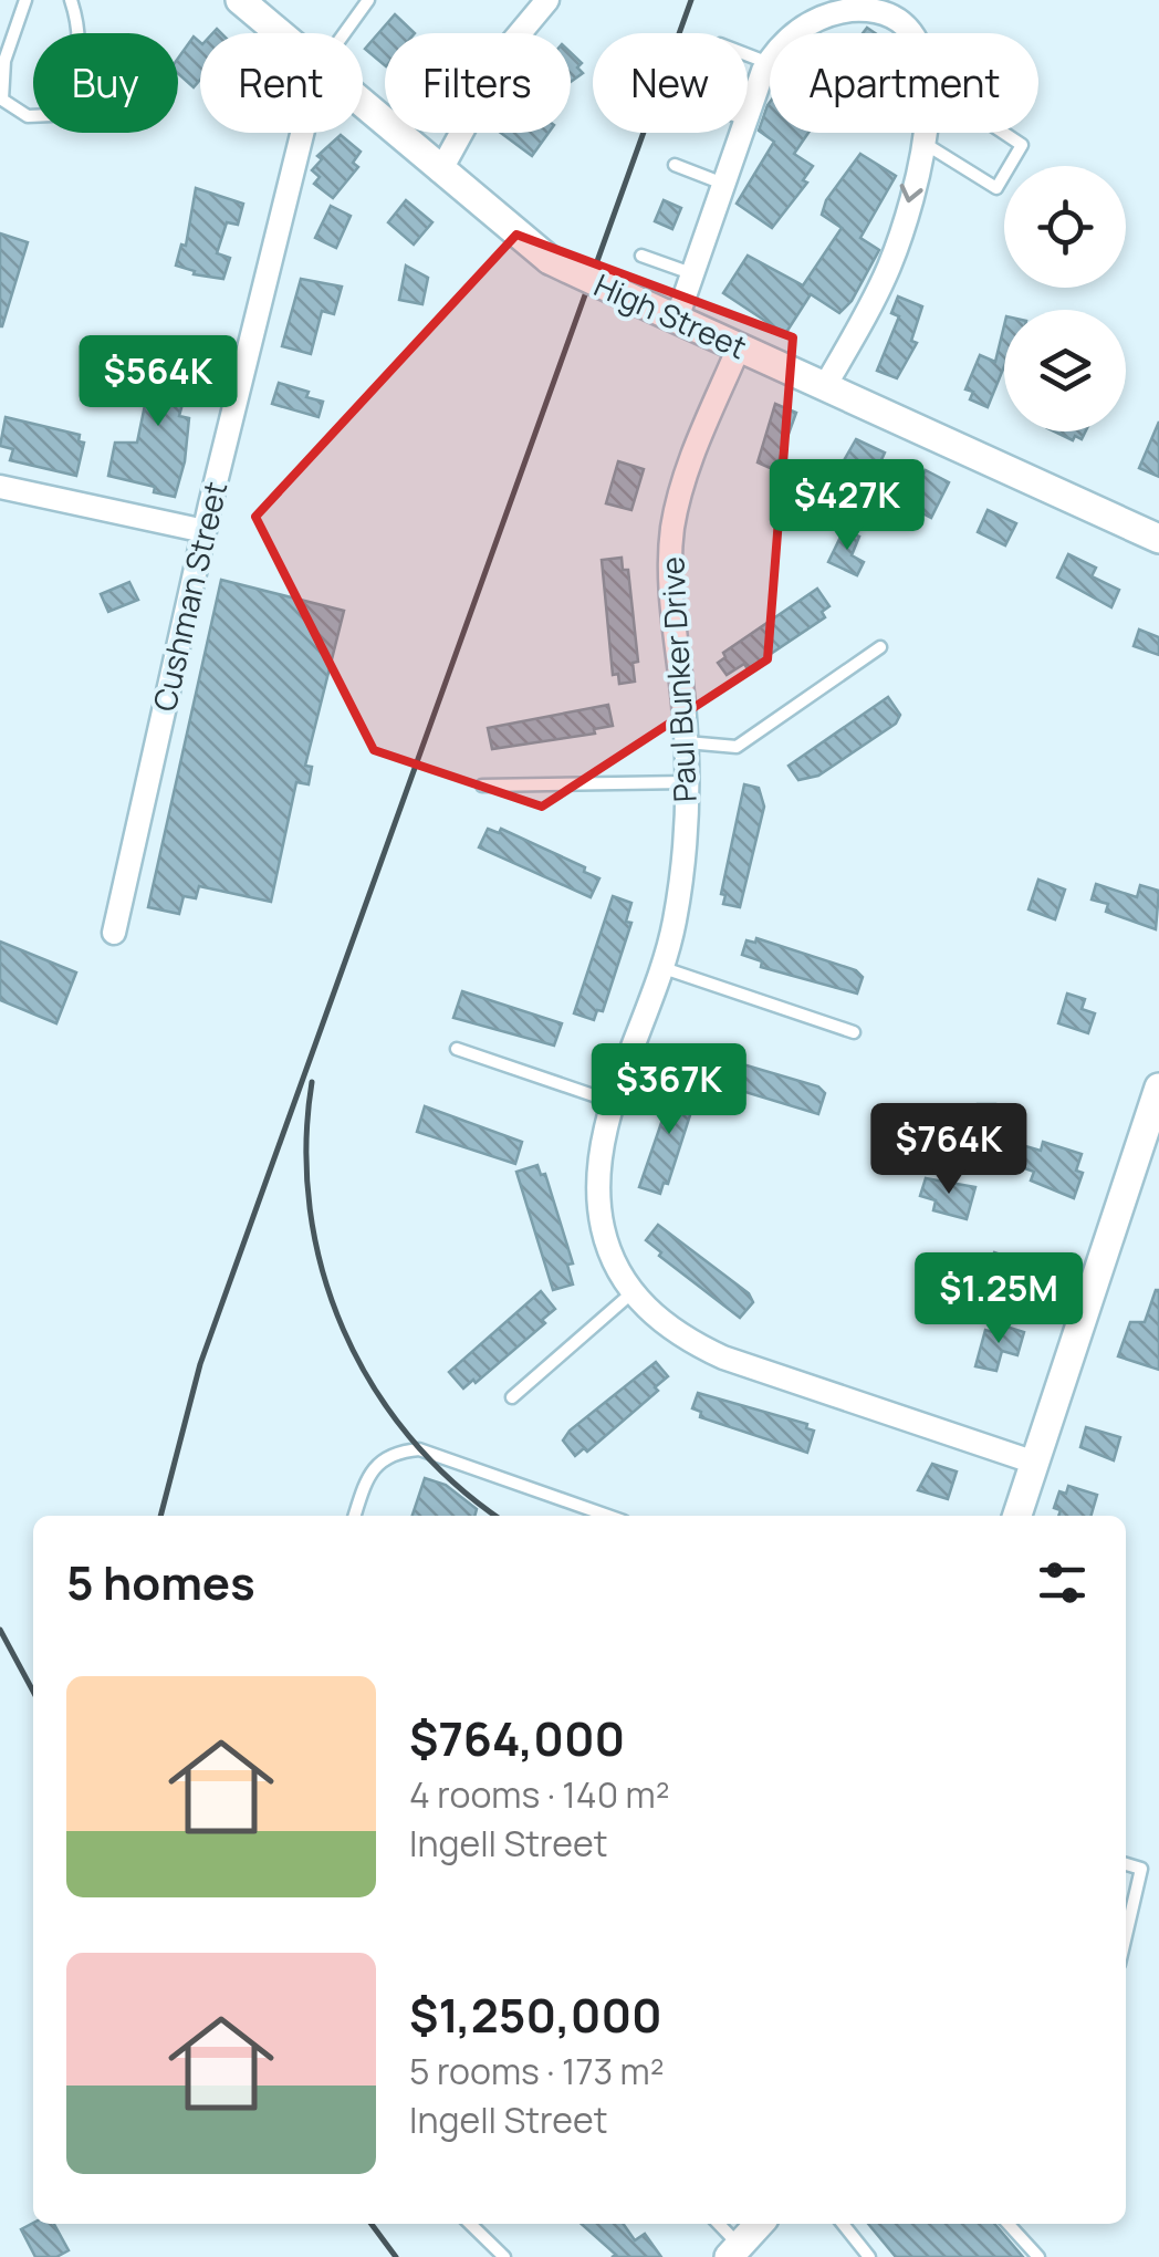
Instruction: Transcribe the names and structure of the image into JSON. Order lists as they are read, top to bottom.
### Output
{
  "streets": {
    "street": ["High Street", "Cushman Street", "Paul Bunker Drive"]
  },
  "crossings": [
    ["High Street", "Paul Bunker Drive"]
  ],
  "page": {
    "chip": [
      "Buy",
      "Rent",
      "Filters",
      "New",
      "Apartment"
    ],
    "price": [
      "$564K",
      "$427K",
      "$367K",
      "$764K",
      "$1.25M"
    ],
    "heading": "5 homes",
    "list": [
      {
        "name": "$764,000",
        "note": "4 rooms · 140 m² · Ingell Street"
      },
      {
        "name": "$1,250,000",
        "note": "5 rooms · 173 m² · Ingell Street"
      }
    ]
  }
}
